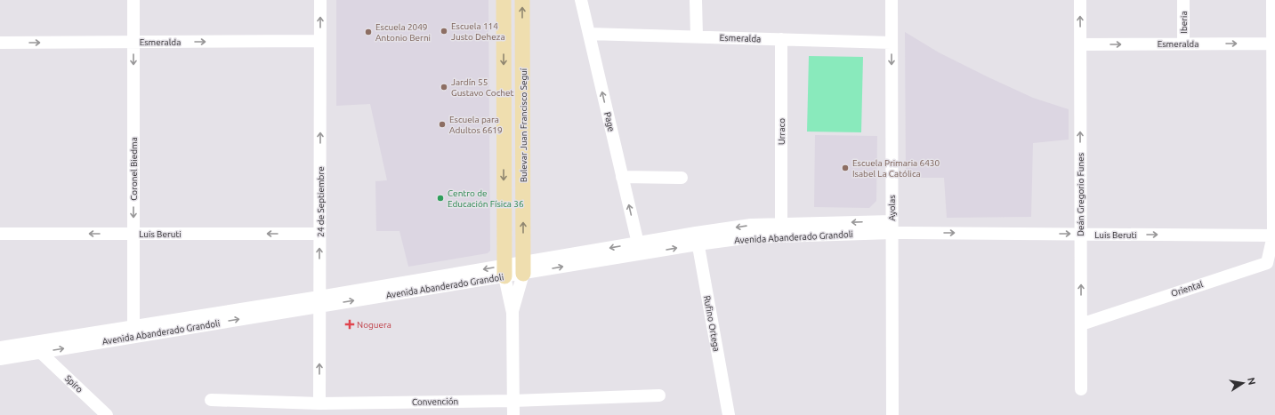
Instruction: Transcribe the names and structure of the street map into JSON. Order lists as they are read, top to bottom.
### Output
{
  "streets": {
    "main road": ["Bulevar Juan Francisco Seguí"],
    "street": [
      "Iberia",
      "Esmeralda",
      "Page",
      "Urraco",
      "Coronel Biedma",
      "Deán Gregorio Funes",
      "24 de Septiembre",
      "Ayolas",
      "Luis Beruti",
      "Avenida Abanderado Grandoli",
      "Oriental",
      "Rufino Ortega",
      "Spiro",
      "Convención"
    ]
  },
  "crossings": [
    ["Iberia", "Esmeralda"],
    ["Esmeralda", "Page"],
    ["Esmeralda", "Urraco"],
    ["Esmeralda", "Coronel Biedma"],
    ["Esmeralda", "Deán Gregorio Funes"],
    ["Esmeralda", "24 de Septiembre"],
    ["Esmeralda", "Ayolas"],
    ["Page", "Avenida Abanderado Grandoli"],
    ["Bulevar Juan Francisco Seguí", "Avenida Abanderado Grandoli"],
    ["Bulevar Juan Francisco Seguí", "Convención"],
    ["Urraco", "Avenida Abanderado Grandoli"],
    ["Coronel Biedma", "Luis Beruti"],
    ["Coronel Biedma", "Avenida Abanderado Grandoli"],
    ["Deán Gregorio Funes", "Luis Beruti"],
    ["Deán Gregorio Funes", "Oriental"],
    ["24 de Septiembre", "Luis Beruti"],
    ["24 de Septiembre", "Avenida Abanderado Grandoli"],
    ["24 de Septiembre", "Convención"],
    ["Ayolas", "Luis Beruti"],
    ["Ayolas", "Avenida Abanderado Grandoli"],
    ["Luis Beruti", "Avenida Abanderado Grandoli"],
    ["Luis Beruti", "Oriental"],
    ["Avenida Abanderado Grandoli", "Rufino Ortega"],
    ["Avenida Abanderado Grandoli", "Spiro"]
  ],
  "one_way": [
    "Esmeralda",
    "Page",
    "Coronel Biedma",
    "Deán Gregorio Funes",
    "24 de Septiembre",
    "Ayolas"
  ],
  "places": {
    "other": [
      "Escuela 114 Justo Deheza",
      "Escuela 2049 Antonio Berni",
      "Jardín 55 Gustavo Cochet",
      "Escuela para Adultos 6619",
      "Escuela Primaria 6430 Isabel La Católica",
      "Centro de Educación Física 36"
    ],
    "health": ["Noguera"]
  },
  "north": "right"
}
